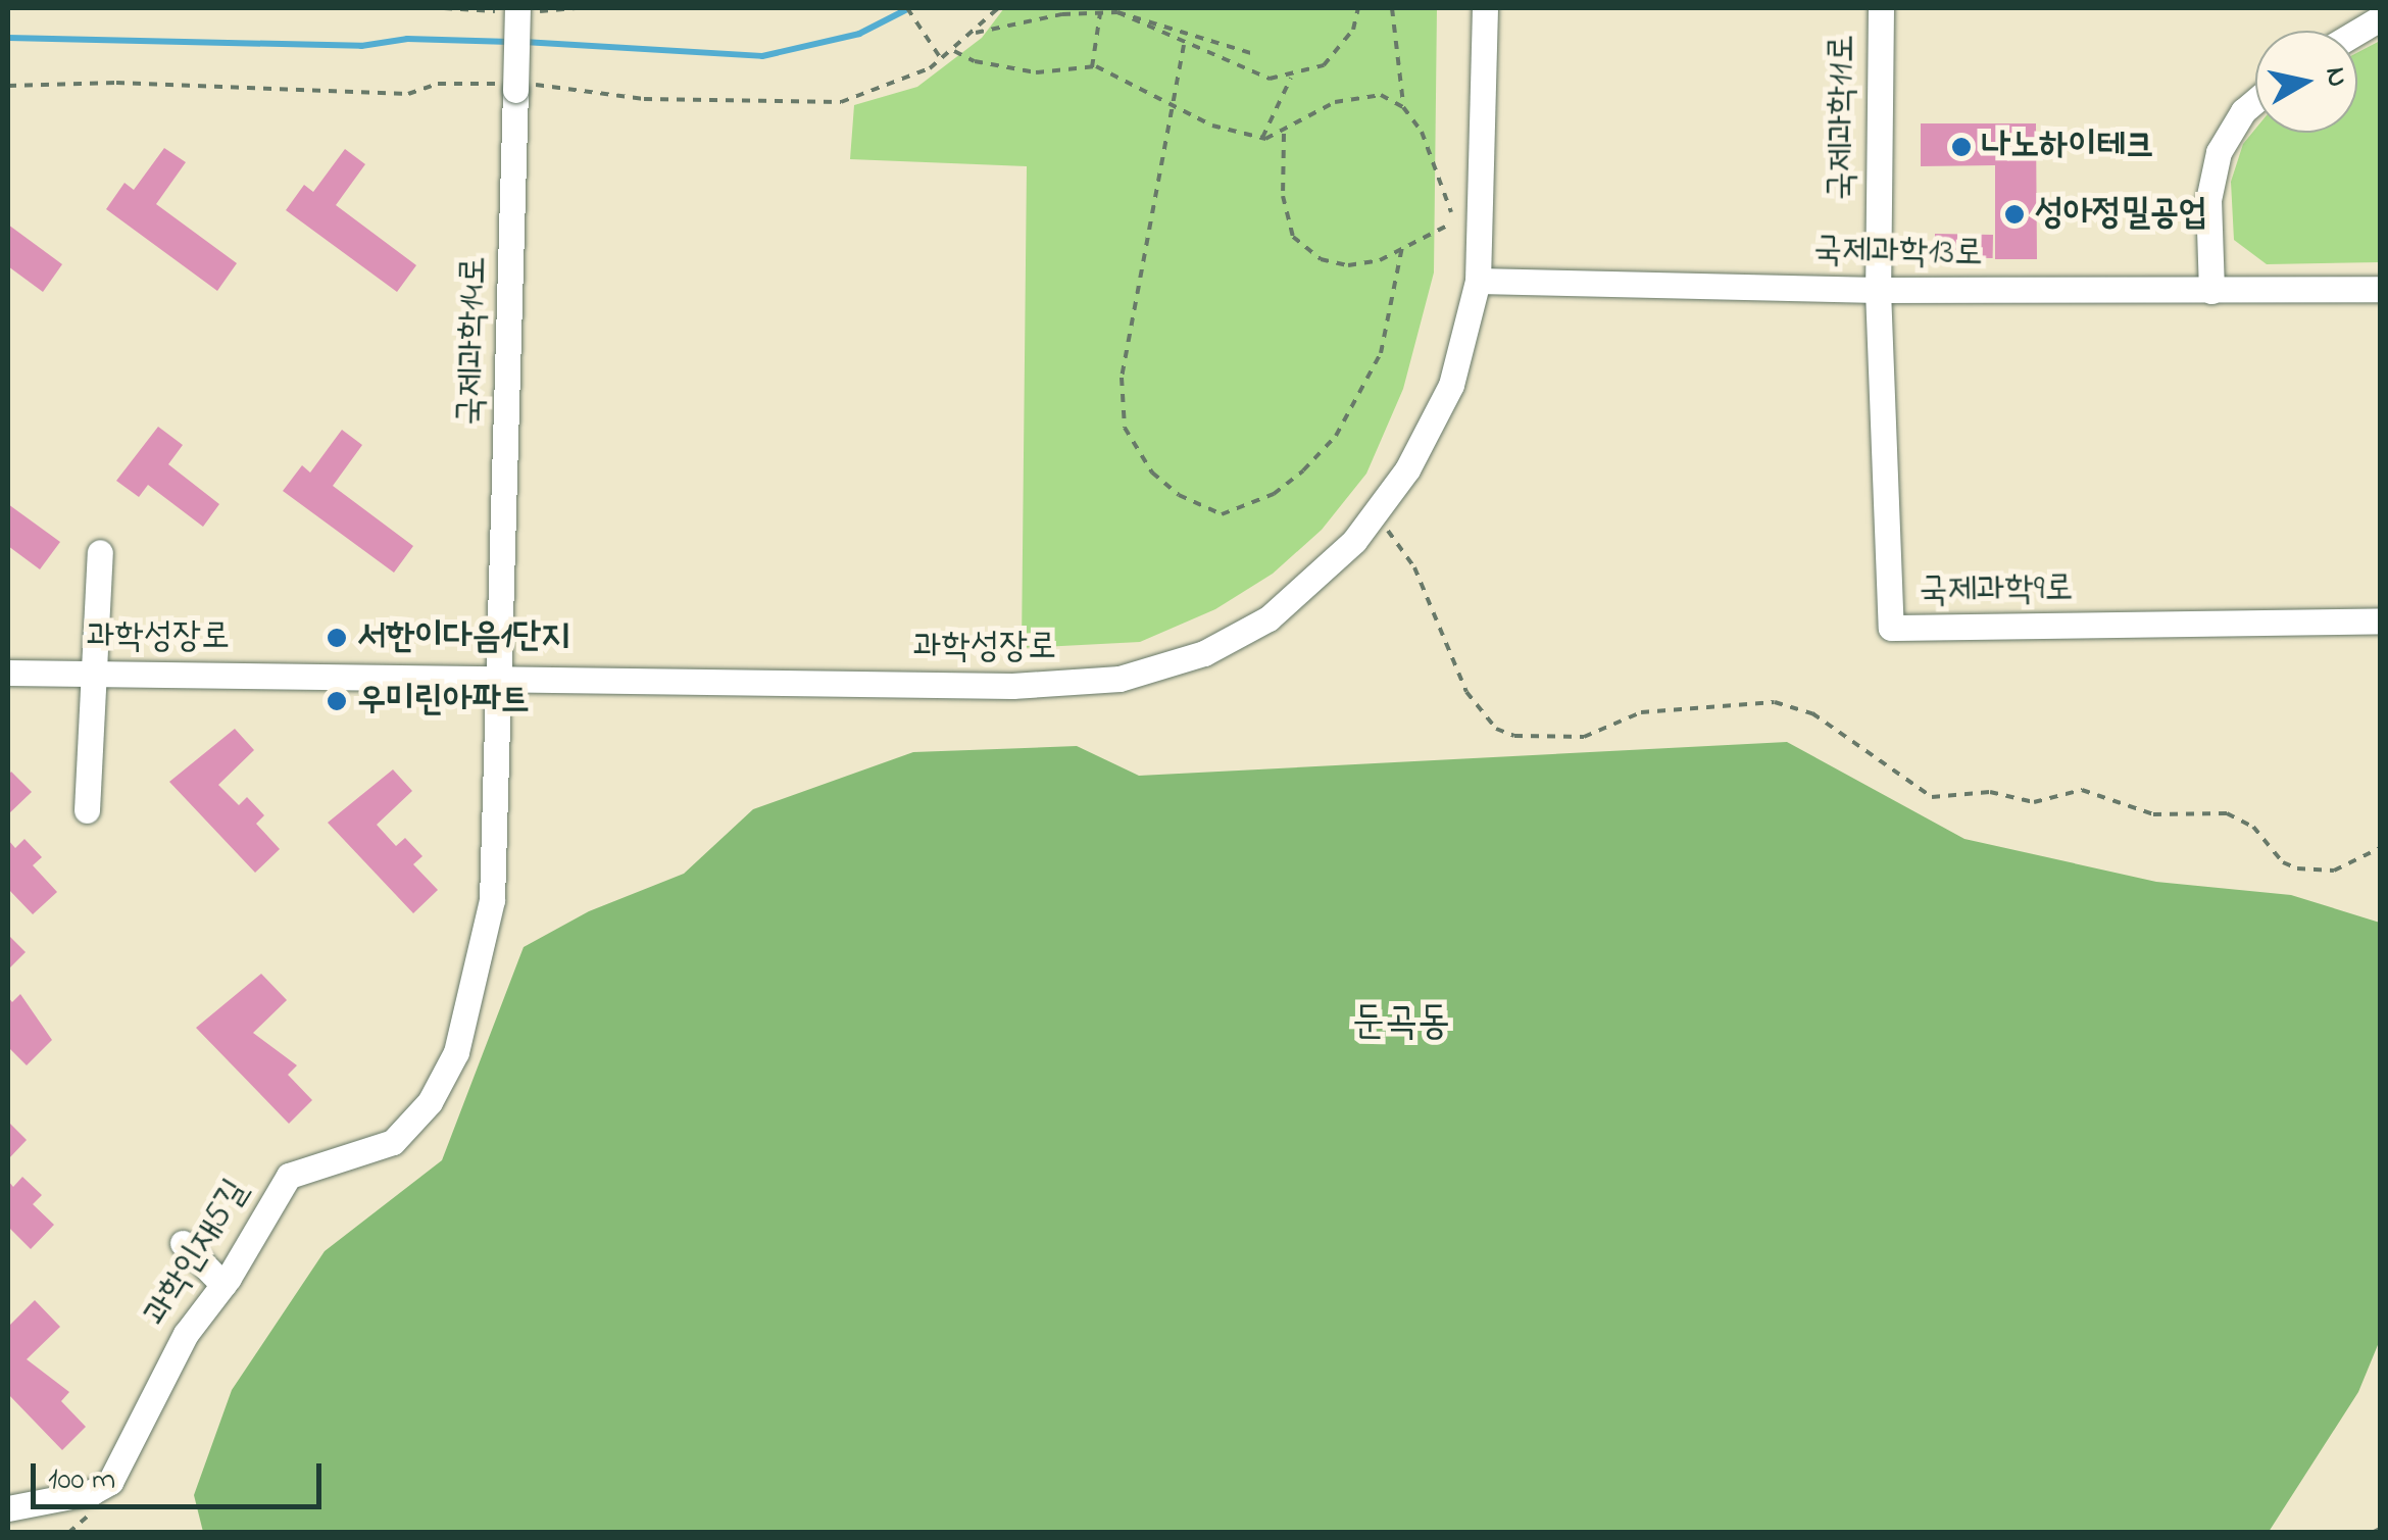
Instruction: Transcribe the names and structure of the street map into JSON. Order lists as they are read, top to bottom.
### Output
{
  "streets": {
    "street": [
      "국제과학11로",
      "국제과학13로",
      "국제과학14로",
      "국제과학9로",
      "과학성장로",
      "과학인재5길"
    ]
  },
  "crossings": [
    ["국제과학11로", "국제과학13로"],
    ["국제과학11로", "국제과학9로"],
    ["국제과학13로", "국제과학9로"],
    ["국제과학13로", "과학성장로"],
    ["국제과학14로", "과학성장로"],
    ["국제과학14로", "과학인재5길"],
    ["과학성장로", "과학인재5길"]
  ],
  "districts": ["둔곡동"],
  "places": [
    "나노하이테크",
    "성아정밀공업",
    "서한이다음1단지",
    "우미린아파트"
  ],
  "scale_bar": "100 m",
  "north": "right"
}
